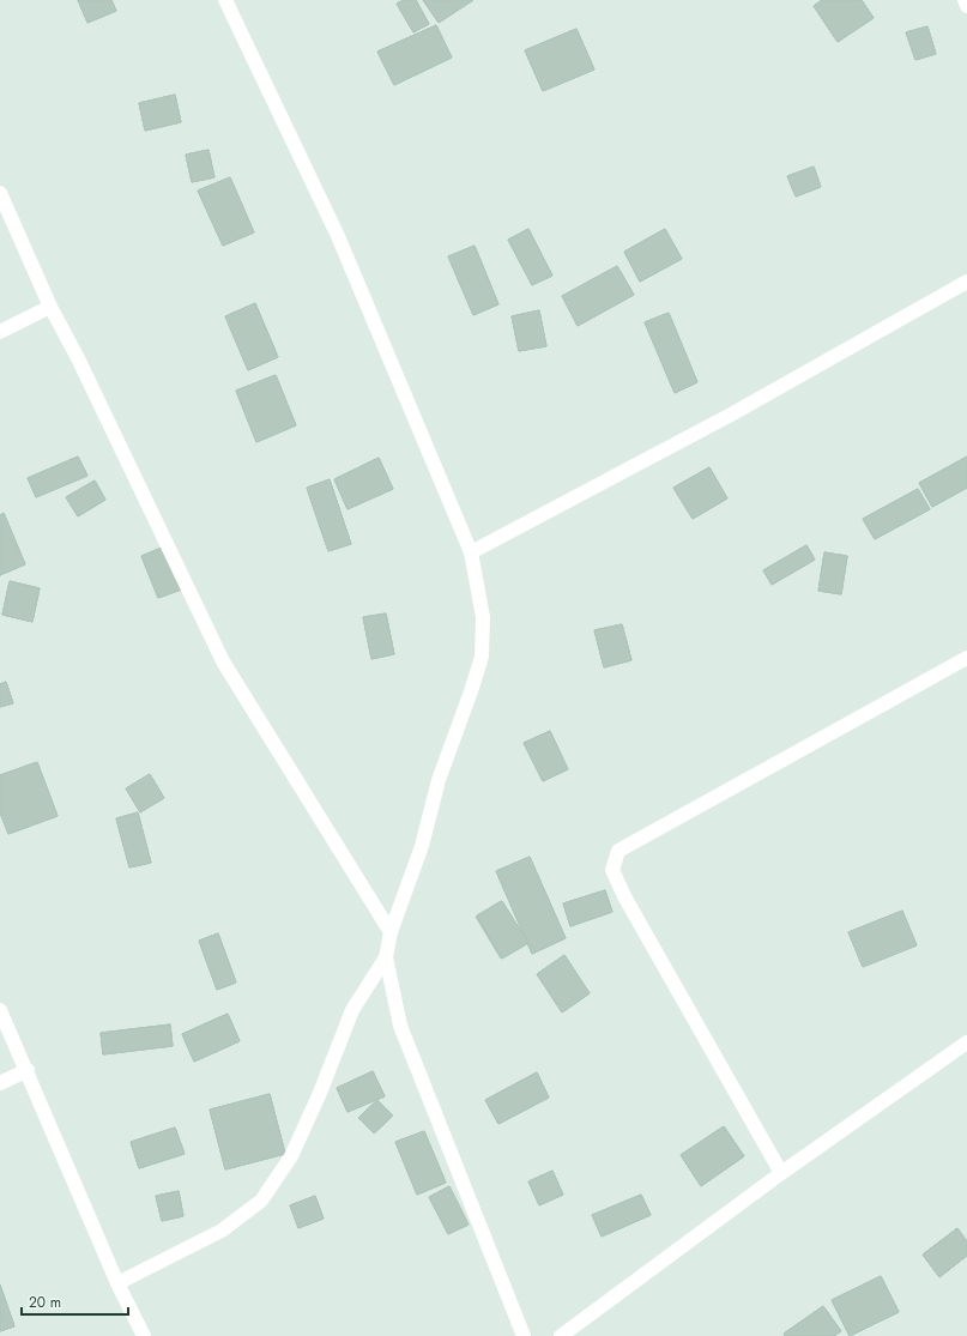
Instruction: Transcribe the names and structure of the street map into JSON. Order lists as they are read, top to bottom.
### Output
{
  "scale_bar": "20 m"
}
